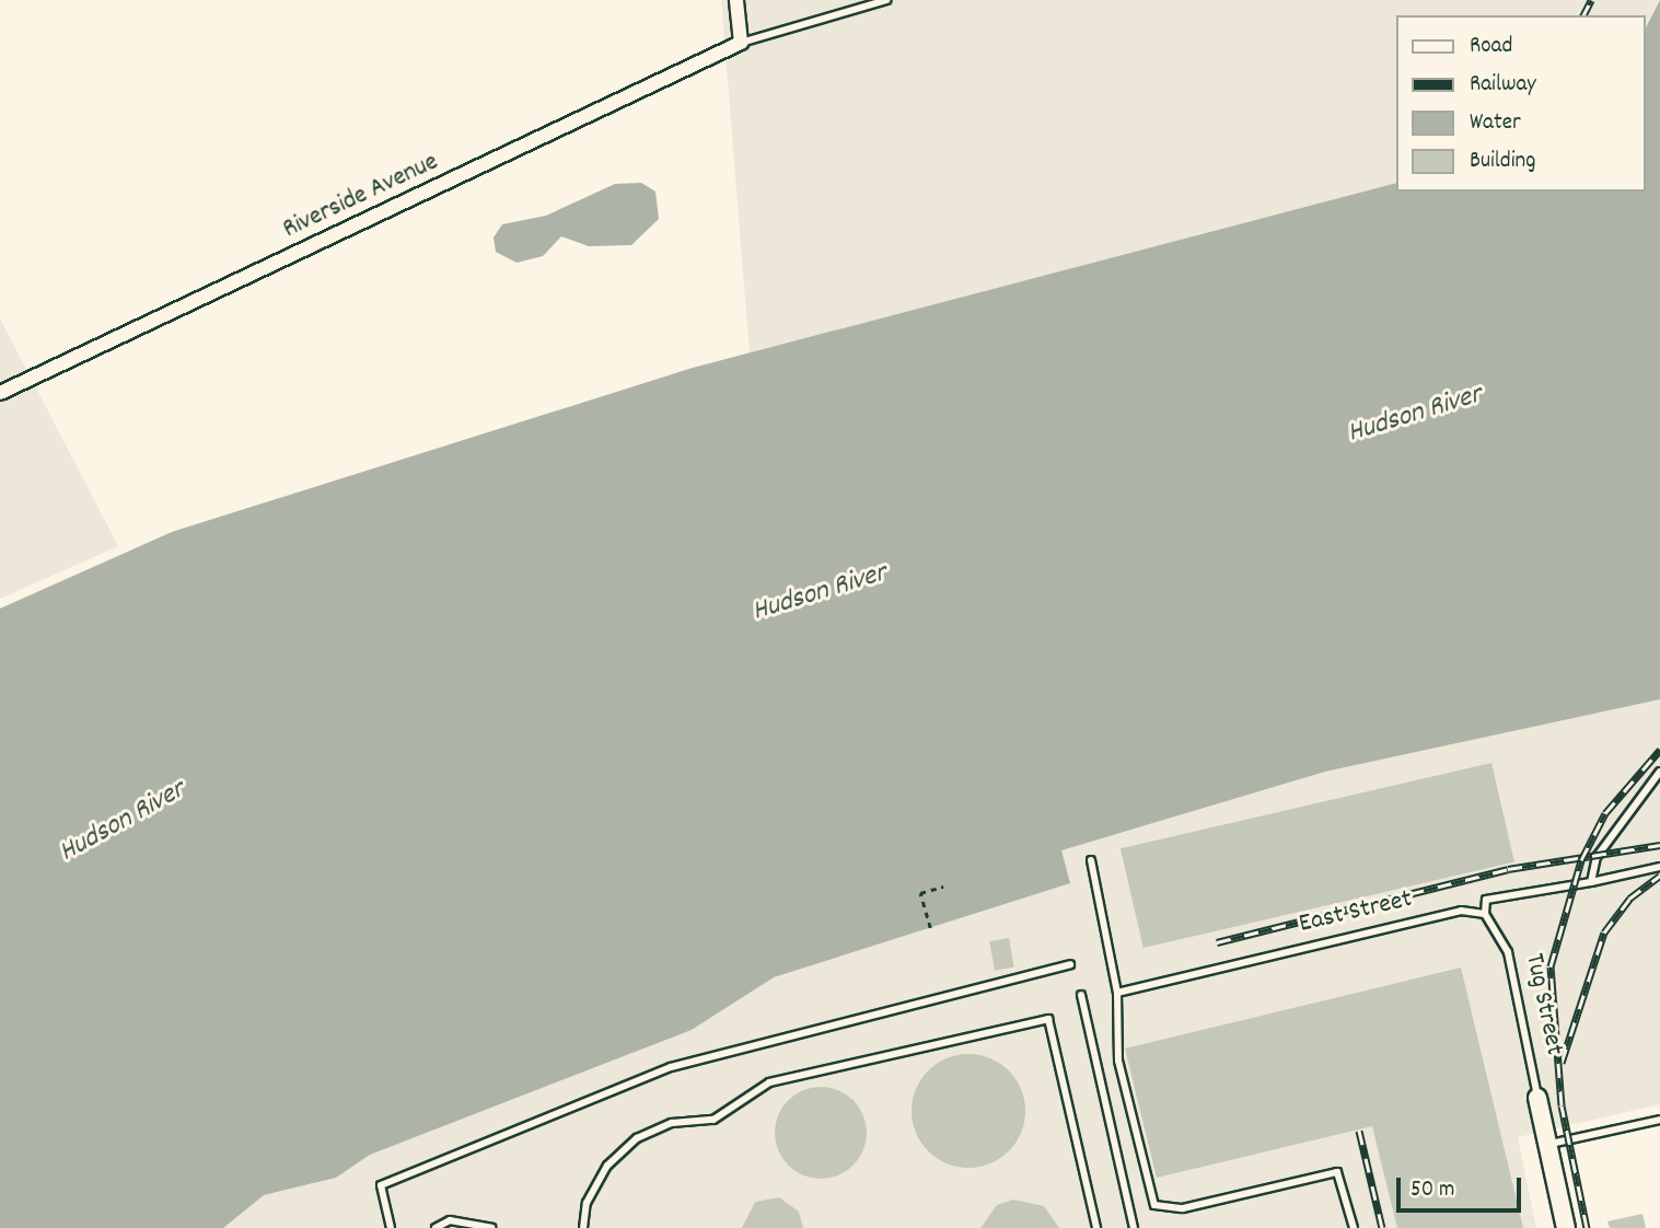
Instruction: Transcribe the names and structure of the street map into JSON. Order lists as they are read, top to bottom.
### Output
{
  "streets": {
    "street": ["Riverside Avenue", "Tug Street"],
    "lane": ["East Street"]
  },
  "crossings": [
    ["East Street", "Tug Street"]
  ],
  "water": ["Hudson River"],
  "legend": [
    "Road",
    "Railway",
    "Water",
    "Building"
  ],
  "scale_bar": "50 m"
}
